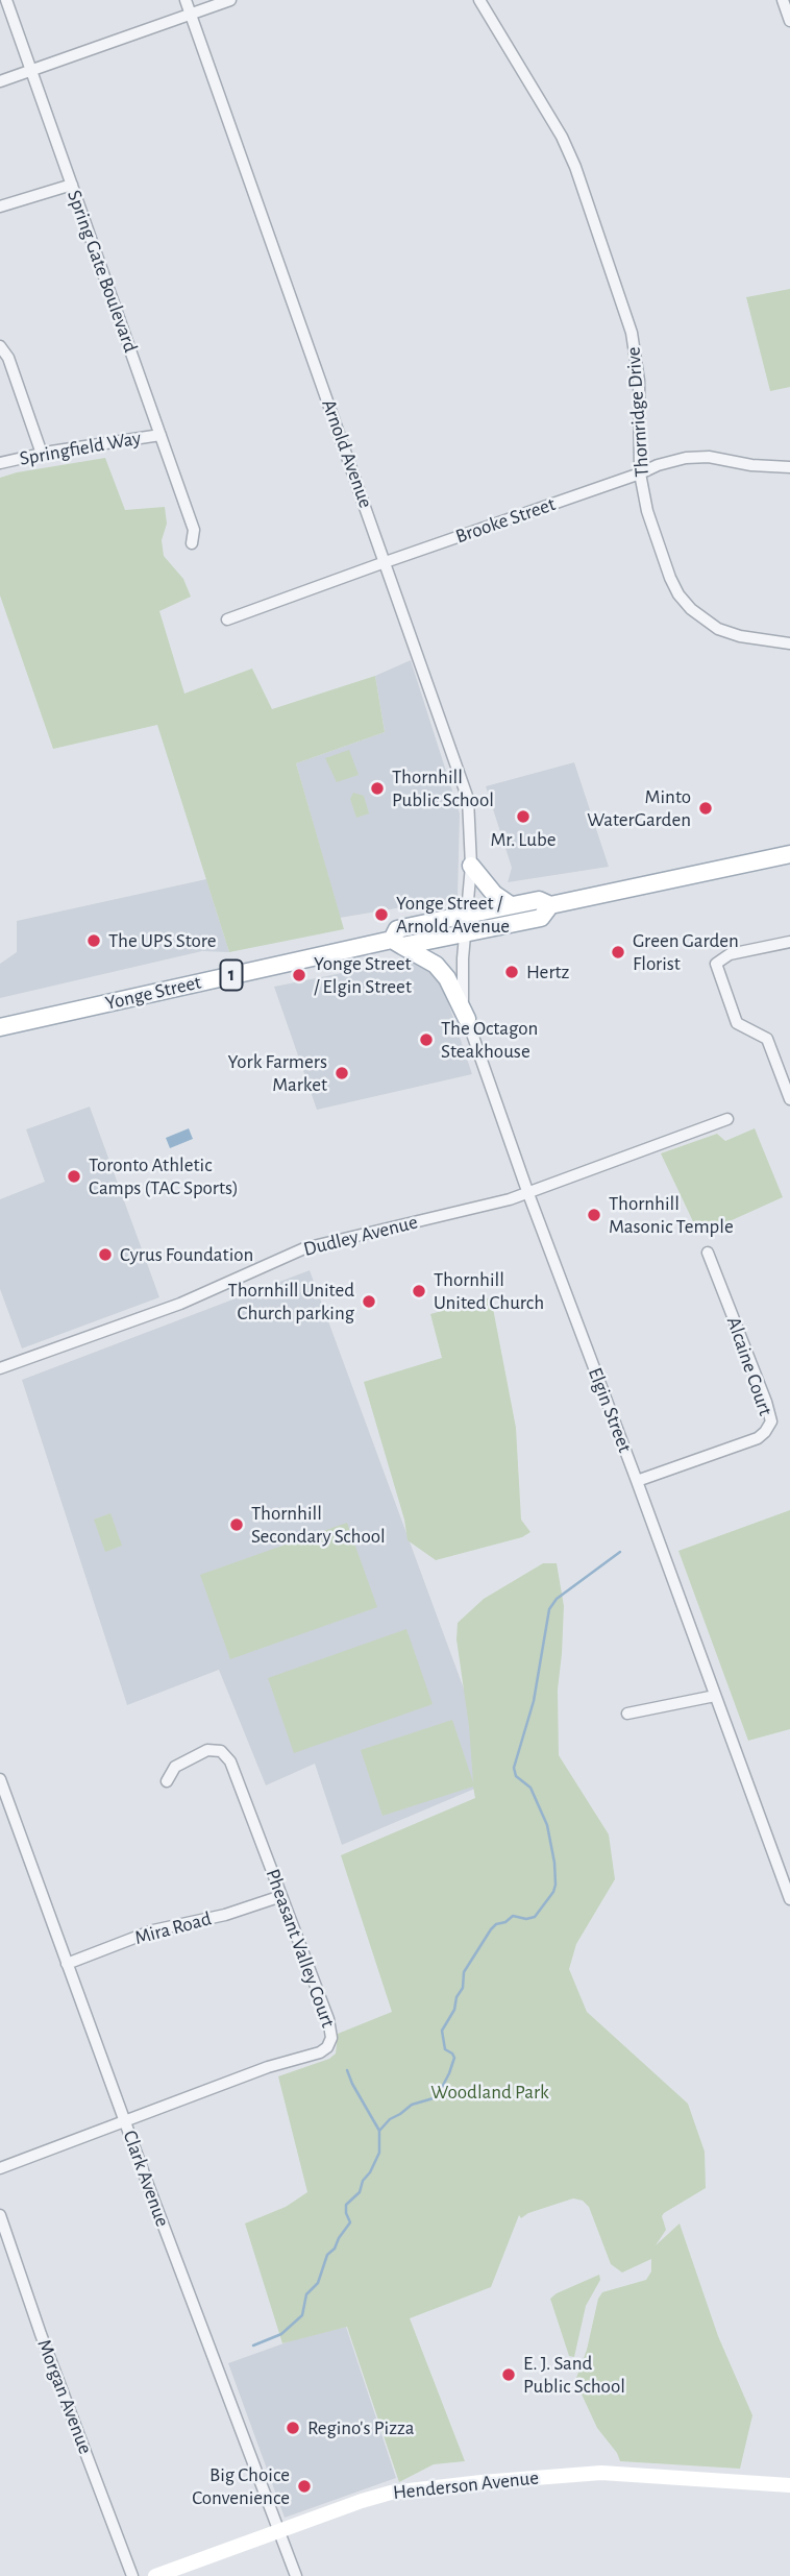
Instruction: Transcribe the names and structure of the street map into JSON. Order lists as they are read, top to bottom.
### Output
{
  "streets": {
    "main road": ["1", "Yonge Street"],
    "street": [
      "Spring Gate Boulevard",
      "Thornridge Drive",
      "Springfield Way",
      "Arnold Avenue",
      "Brooke Street",
      "Dudley Avenue",
      "Alcaine Court",
      "Elgin Street",
      "Mira Road",
      "Pheasant Valley Court",
      "Clark Avenue",
      "Morgan Avenue",
      "Henderson Avenue"
    ]
  },
  "crossings": [
    ["Spring Gate Boulevard", "Springfield Way"],
    ["Thornridge Drive", "Brooke Street"],
    ["Arnold Avenue", "Brooke Street"],
    ["Arnold Avenue", "Yonge Street"],
    ["Arnold Avenue", "Elgin Street"],
    ["Yonge Street", "Elgin Street"],
    ["Dudley Avenue", "Elgin Street"],
    ["Alcaine Court", "Elgin Street"],
    ["Mira Road", "Pheasant Valley Court"],
    ["Mira Road", "Clark Avenue"],
    ["Pheasant Valley Court", "Clark Avenue"],
    ["Clark Avenue", "Henderson Avenue"]
  ],
  "parks": ["Woodland Park"],
  "places": [
    "Thornhill Public School",
    "Minto WaterGarden",
    "Mr. Lube",
    "Yonge Street / Arnold Avenue",
    "The UPS Store",
    "Green Garden Florist",
    "Hertz",
    "Yonge Street / Elgin Street",
    "The Octagon Steakhouse",
    "York Farmers Market",
    "Toronto Athletic Camps (TAC Sports)",
    "Thornhill Masonic Temple",
    "Cyrus Foundation",
    "Thornhill United Church",
    "Thornhill United Church parking",
    "Thornhill Secondary School",
    "E. J. Sand Public School",
    "Regino's Pizza",
    "Big Choice Convenience"
  ]
}
